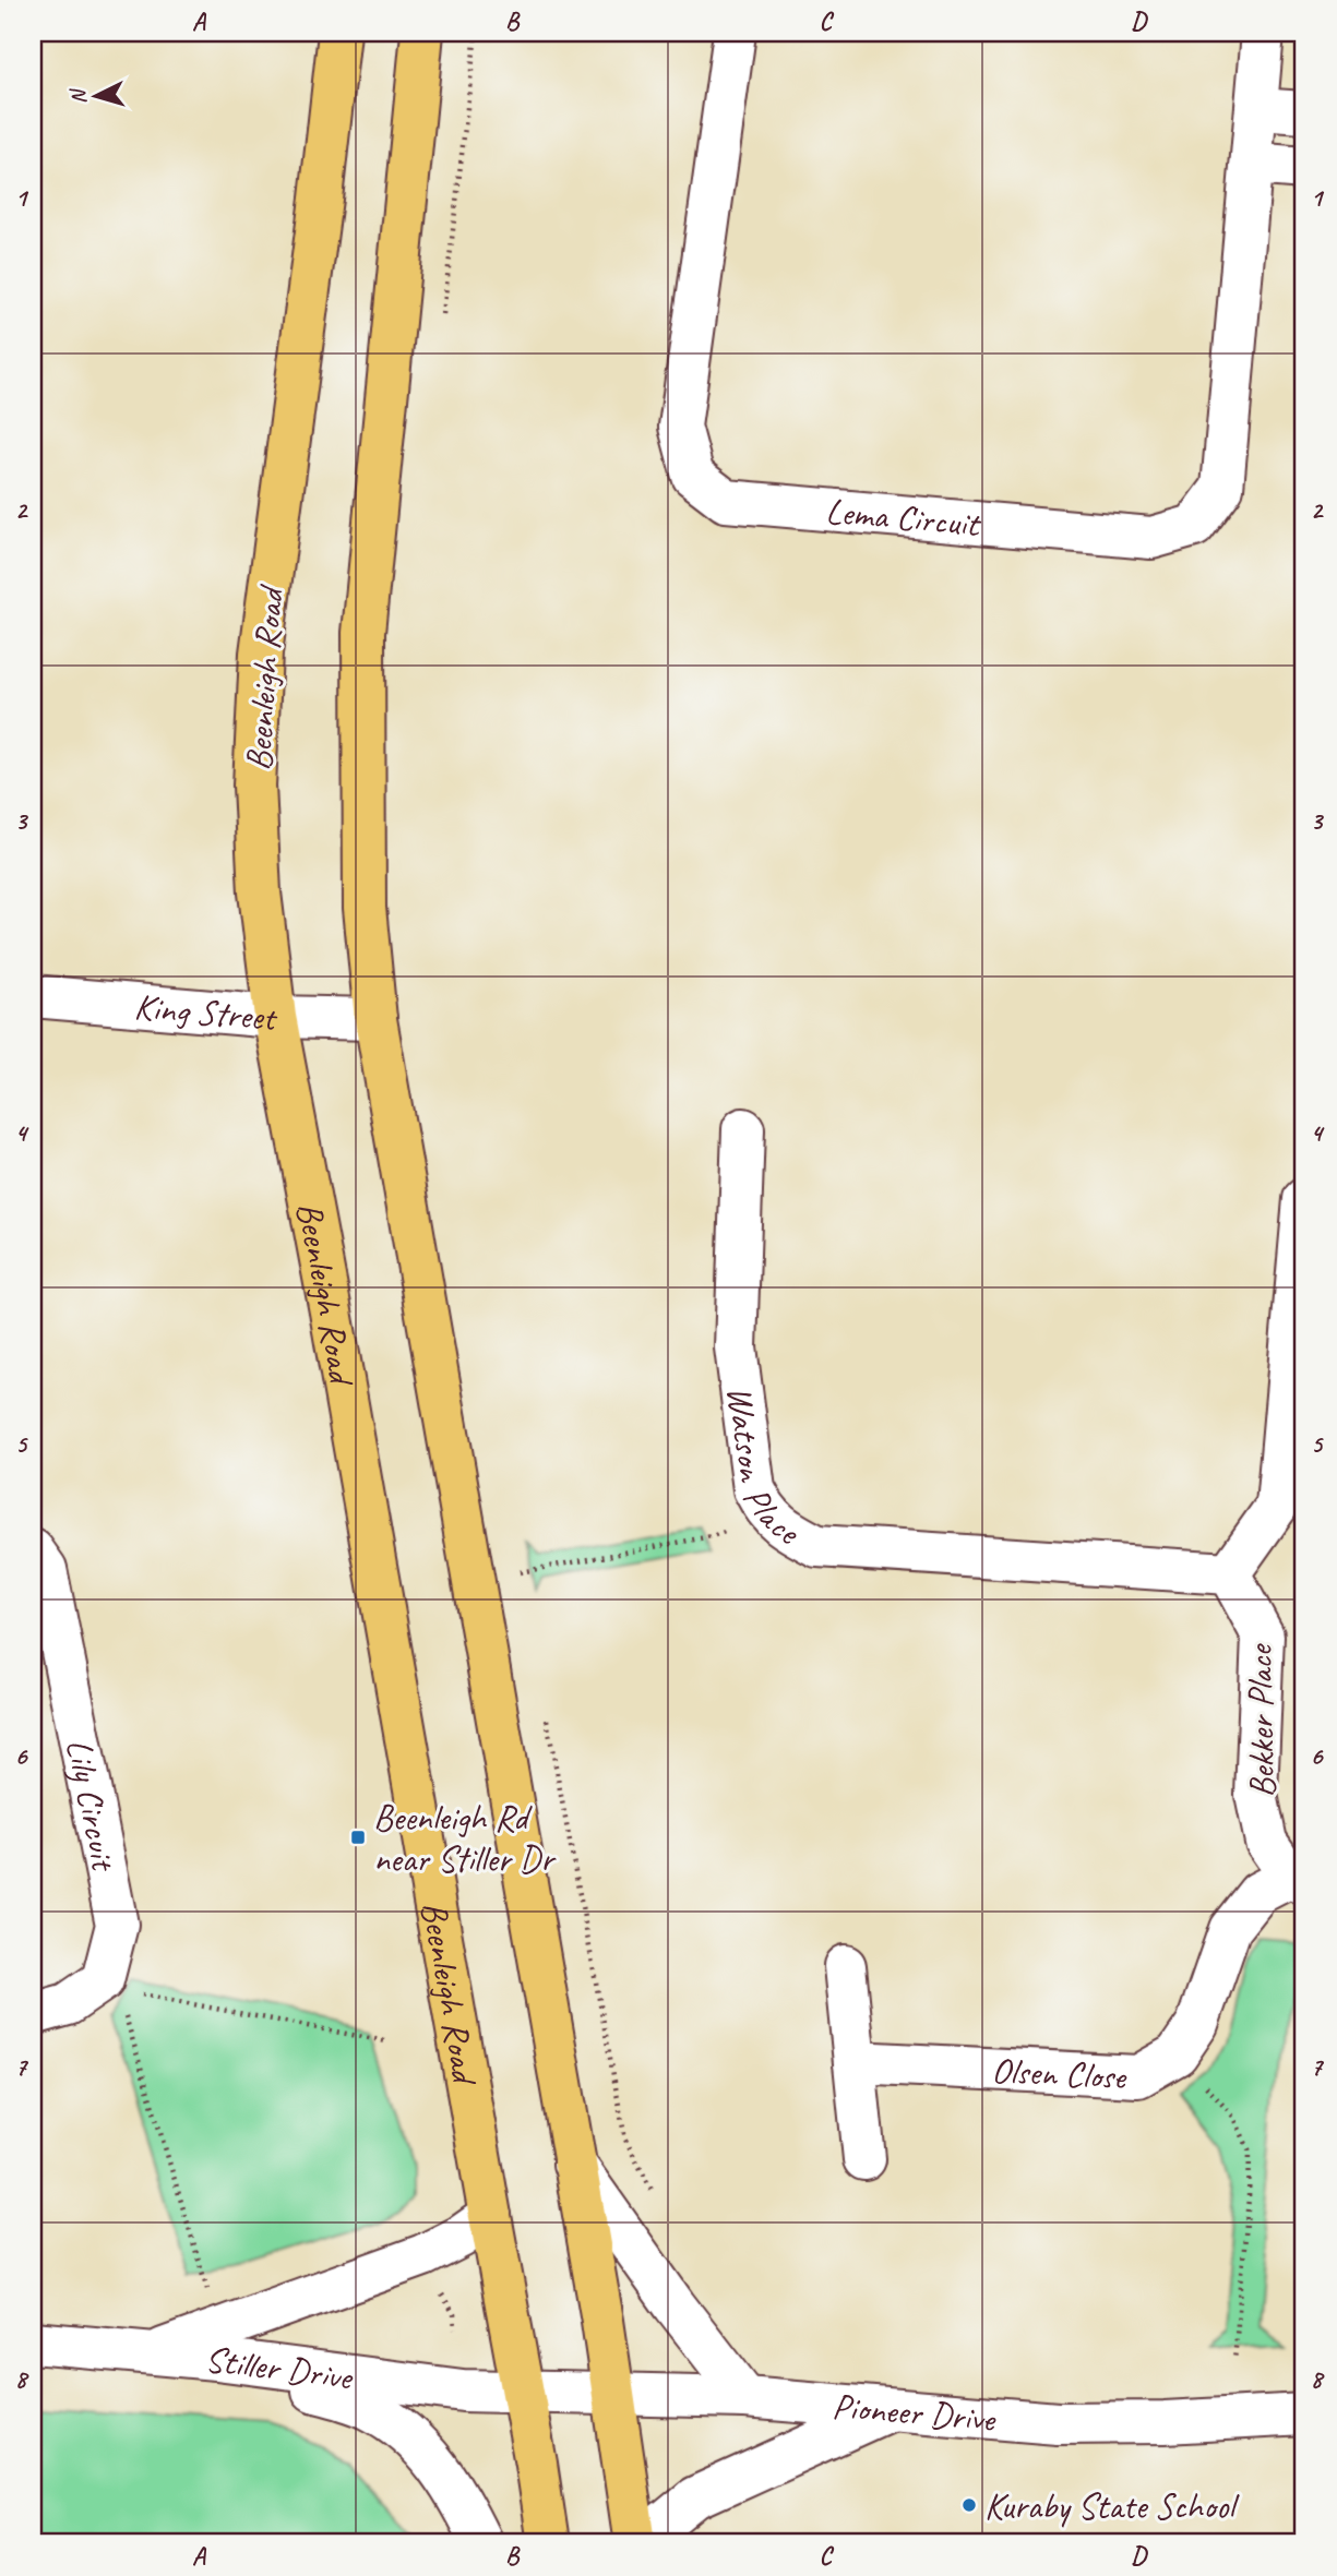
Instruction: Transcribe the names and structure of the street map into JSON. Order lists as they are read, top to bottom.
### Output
{
  "streets": {
    "main road": ["Beenleigh Road"],
    "street": [
      "Lema Circuit",
      "King Street",
      "Watson Place",
      "Bekker Place",
      "Lily Circuit",
      "Olsen Close",
      "Stiller Drive",
      "Pioneer Drive"
    ]
  },
  "crossings": [
    ["Beenleigh Road", "King Street"],
    ["Beenleigh Road", "Stiller Drive"],
    ["Beenleigh Road", "Pioneer Drive"],
    ["Watson Place", "Bekker Place"],
    ["Bekker Place", "Olsen Close"],
    ["Stiller Drive", "Pioneer Drive"]
  ],
  "places": {
    "transit": ["Beenleigh Rd near Stiller Dr"],
    "other": ["Kuraby State School"]
  },
  "north": "left",
  "grid": {
    "columns": [
      "A",
      "B",
      "C",
      "D"
    ],
    "rows": [
      "1",
      "2",
      "3",
      "4",
      "5",
      "6",
      "7",
      "8"
    ]
  }
}
